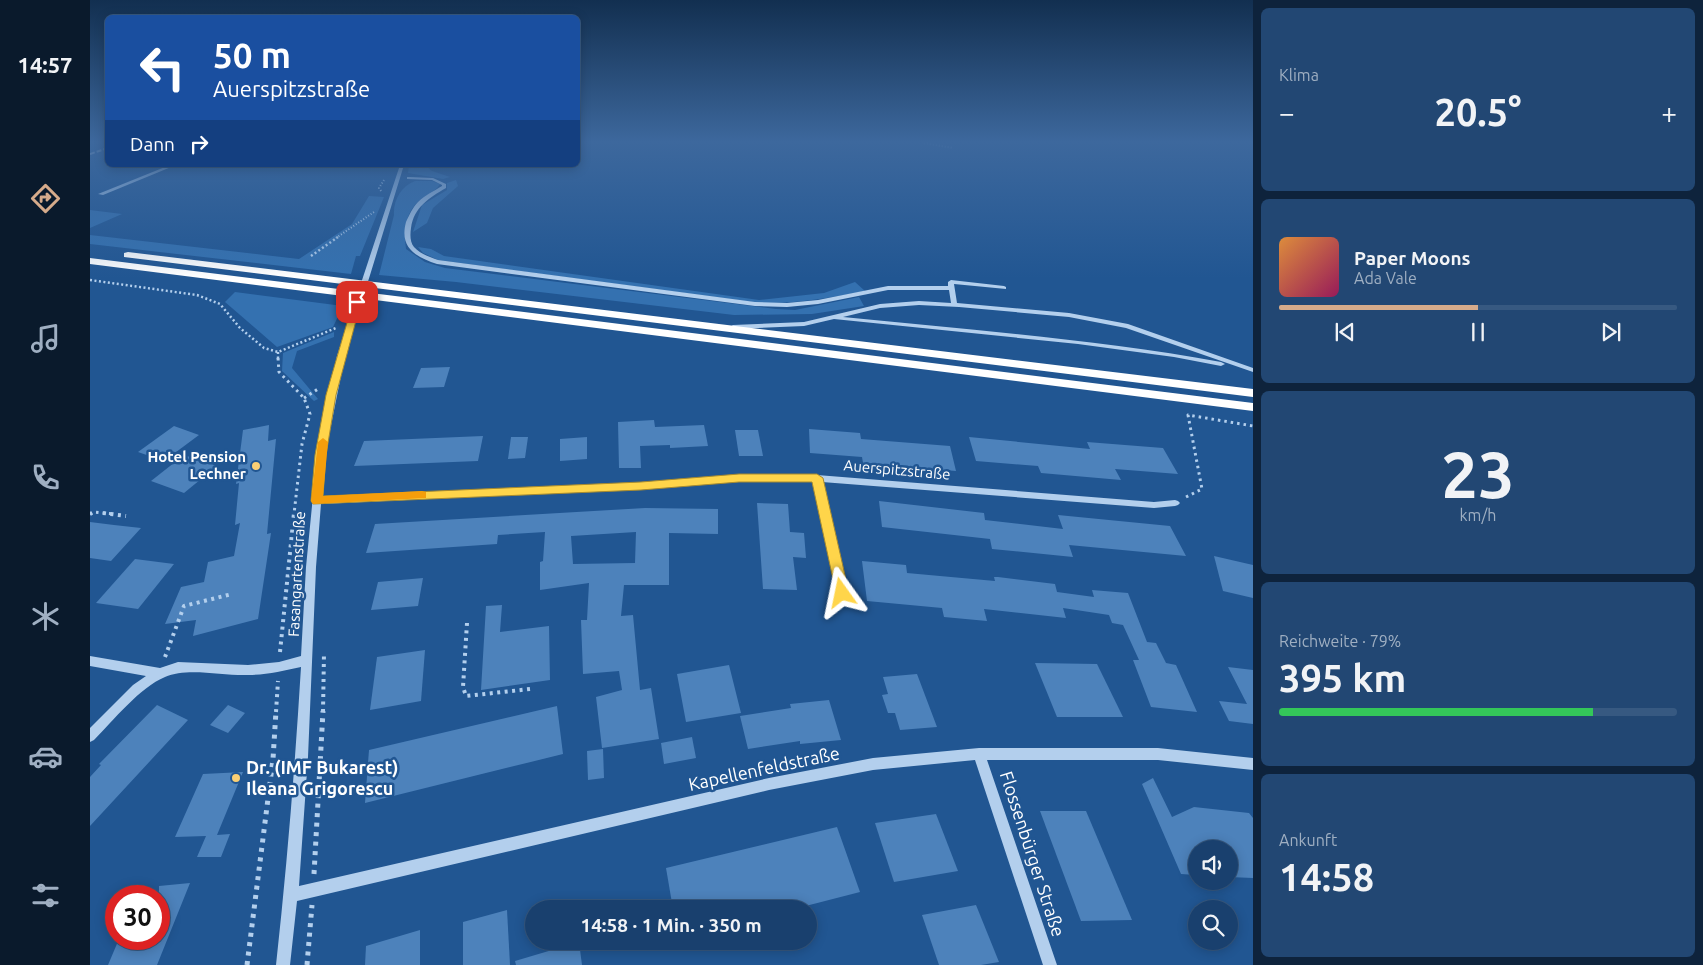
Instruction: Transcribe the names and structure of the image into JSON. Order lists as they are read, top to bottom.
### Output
{
  "streets": {
    "street": [
      "Auerspitzstraße",
      "Fasangartenstraße",
      "Kapellenfeldstraße",
      "Flossenbürger Straße"
    ]
  },
  "crossings": [
    ["Auerspitzstraße", "Fasangartenstraße"],
    ["Fasangartenstraße", "Kapellenfeldstraße"],
    ["Kapellenfeldstraße", "Flossenbürger Straße"]
  ],
  "places": ["Hotel Pension Lechner", "Dr. (IMF Bukarest) Ileana Grigorescu"],
  "page": {
    "tabs": "14:57",
    "tile": [
      "Klima",
      ["23", "km/h"],
      ["Reichweite · 79%", "395 km"],
      ["Ankunft", "14:58"]
    ],
    "turn": ["50 m", "Auerspitzstraße"],
    "heat": ["−", "20.5°", "+"],
    "then": "Dann",
    "song": ["Paper Moons", "Ada Vale"],
    "limit": "30",
    "trip": "14:58 · 1 Min. · 350 m"
  }
}
